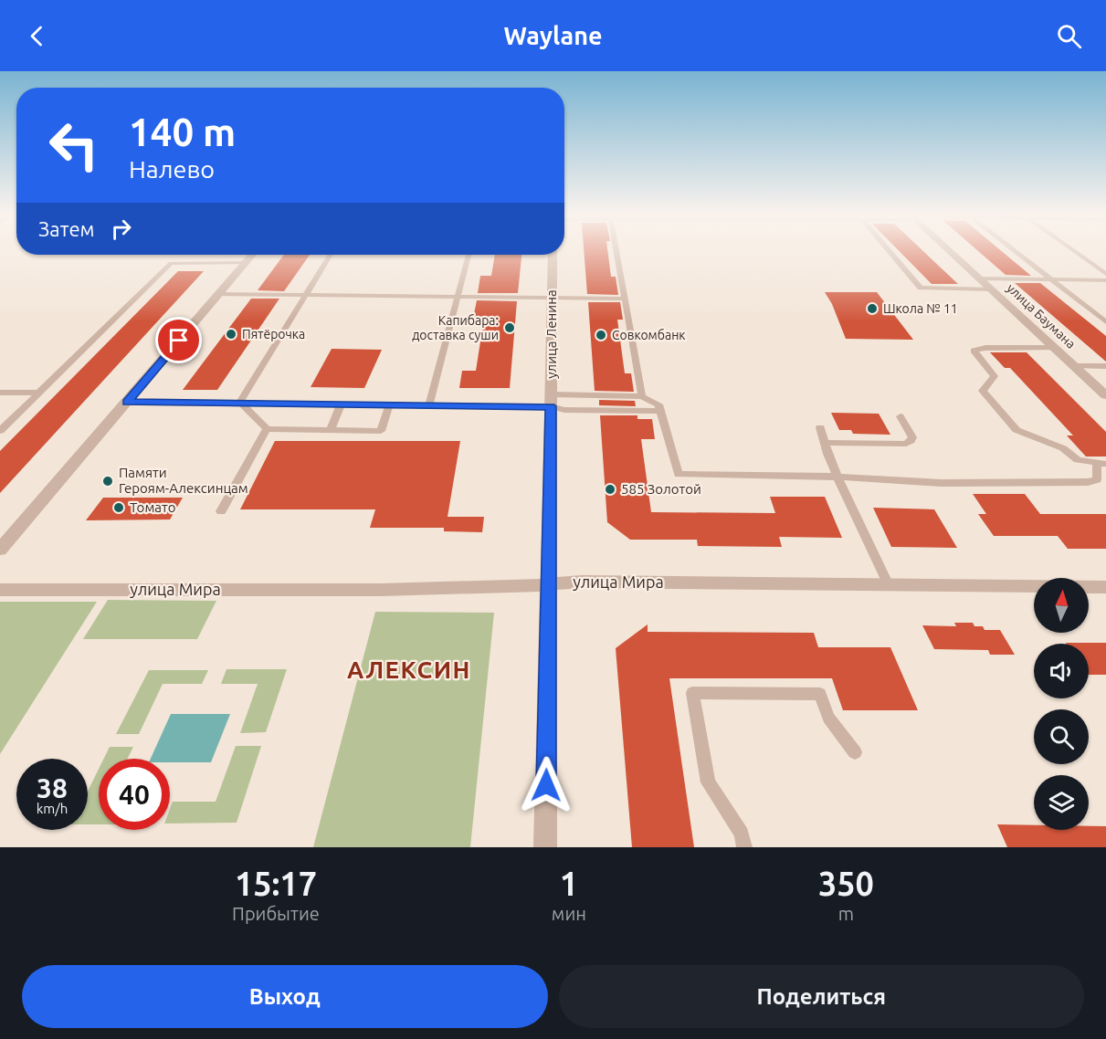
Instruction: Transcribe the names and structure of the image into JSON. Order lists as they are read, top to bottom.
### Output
{
  "streets": {
    "street": ["улица Баумана", "улица Ленина", "улица Мира"]
  },
  "crossings": [
    ["улица Ленина", "улица Мира"]
  ],
  "districts": ["АЛЕКСИН"],
  "places": [
    "Школа № 11",
    "Капибара: доставка суши",
    "Пятёрочка",
    "Совкомбанк",
    "Памяти Героям-Алексинцам",
    "585 Золотой",
    "Томато"
  ],
  "north": "top",
  "page": {
    "header": "Waylane",
    "turn": ["140 m", "Налево"],
    "then": "Затем",
    "speed": "38 km/h",
    "limit": "40",
    "eta": [
      "15:17",
      "Прибытие",
      "1",
      "мин",
      "350",
      "m"
    ],
    "buttons": ["Выход", "Поделиться"]
  }
}
